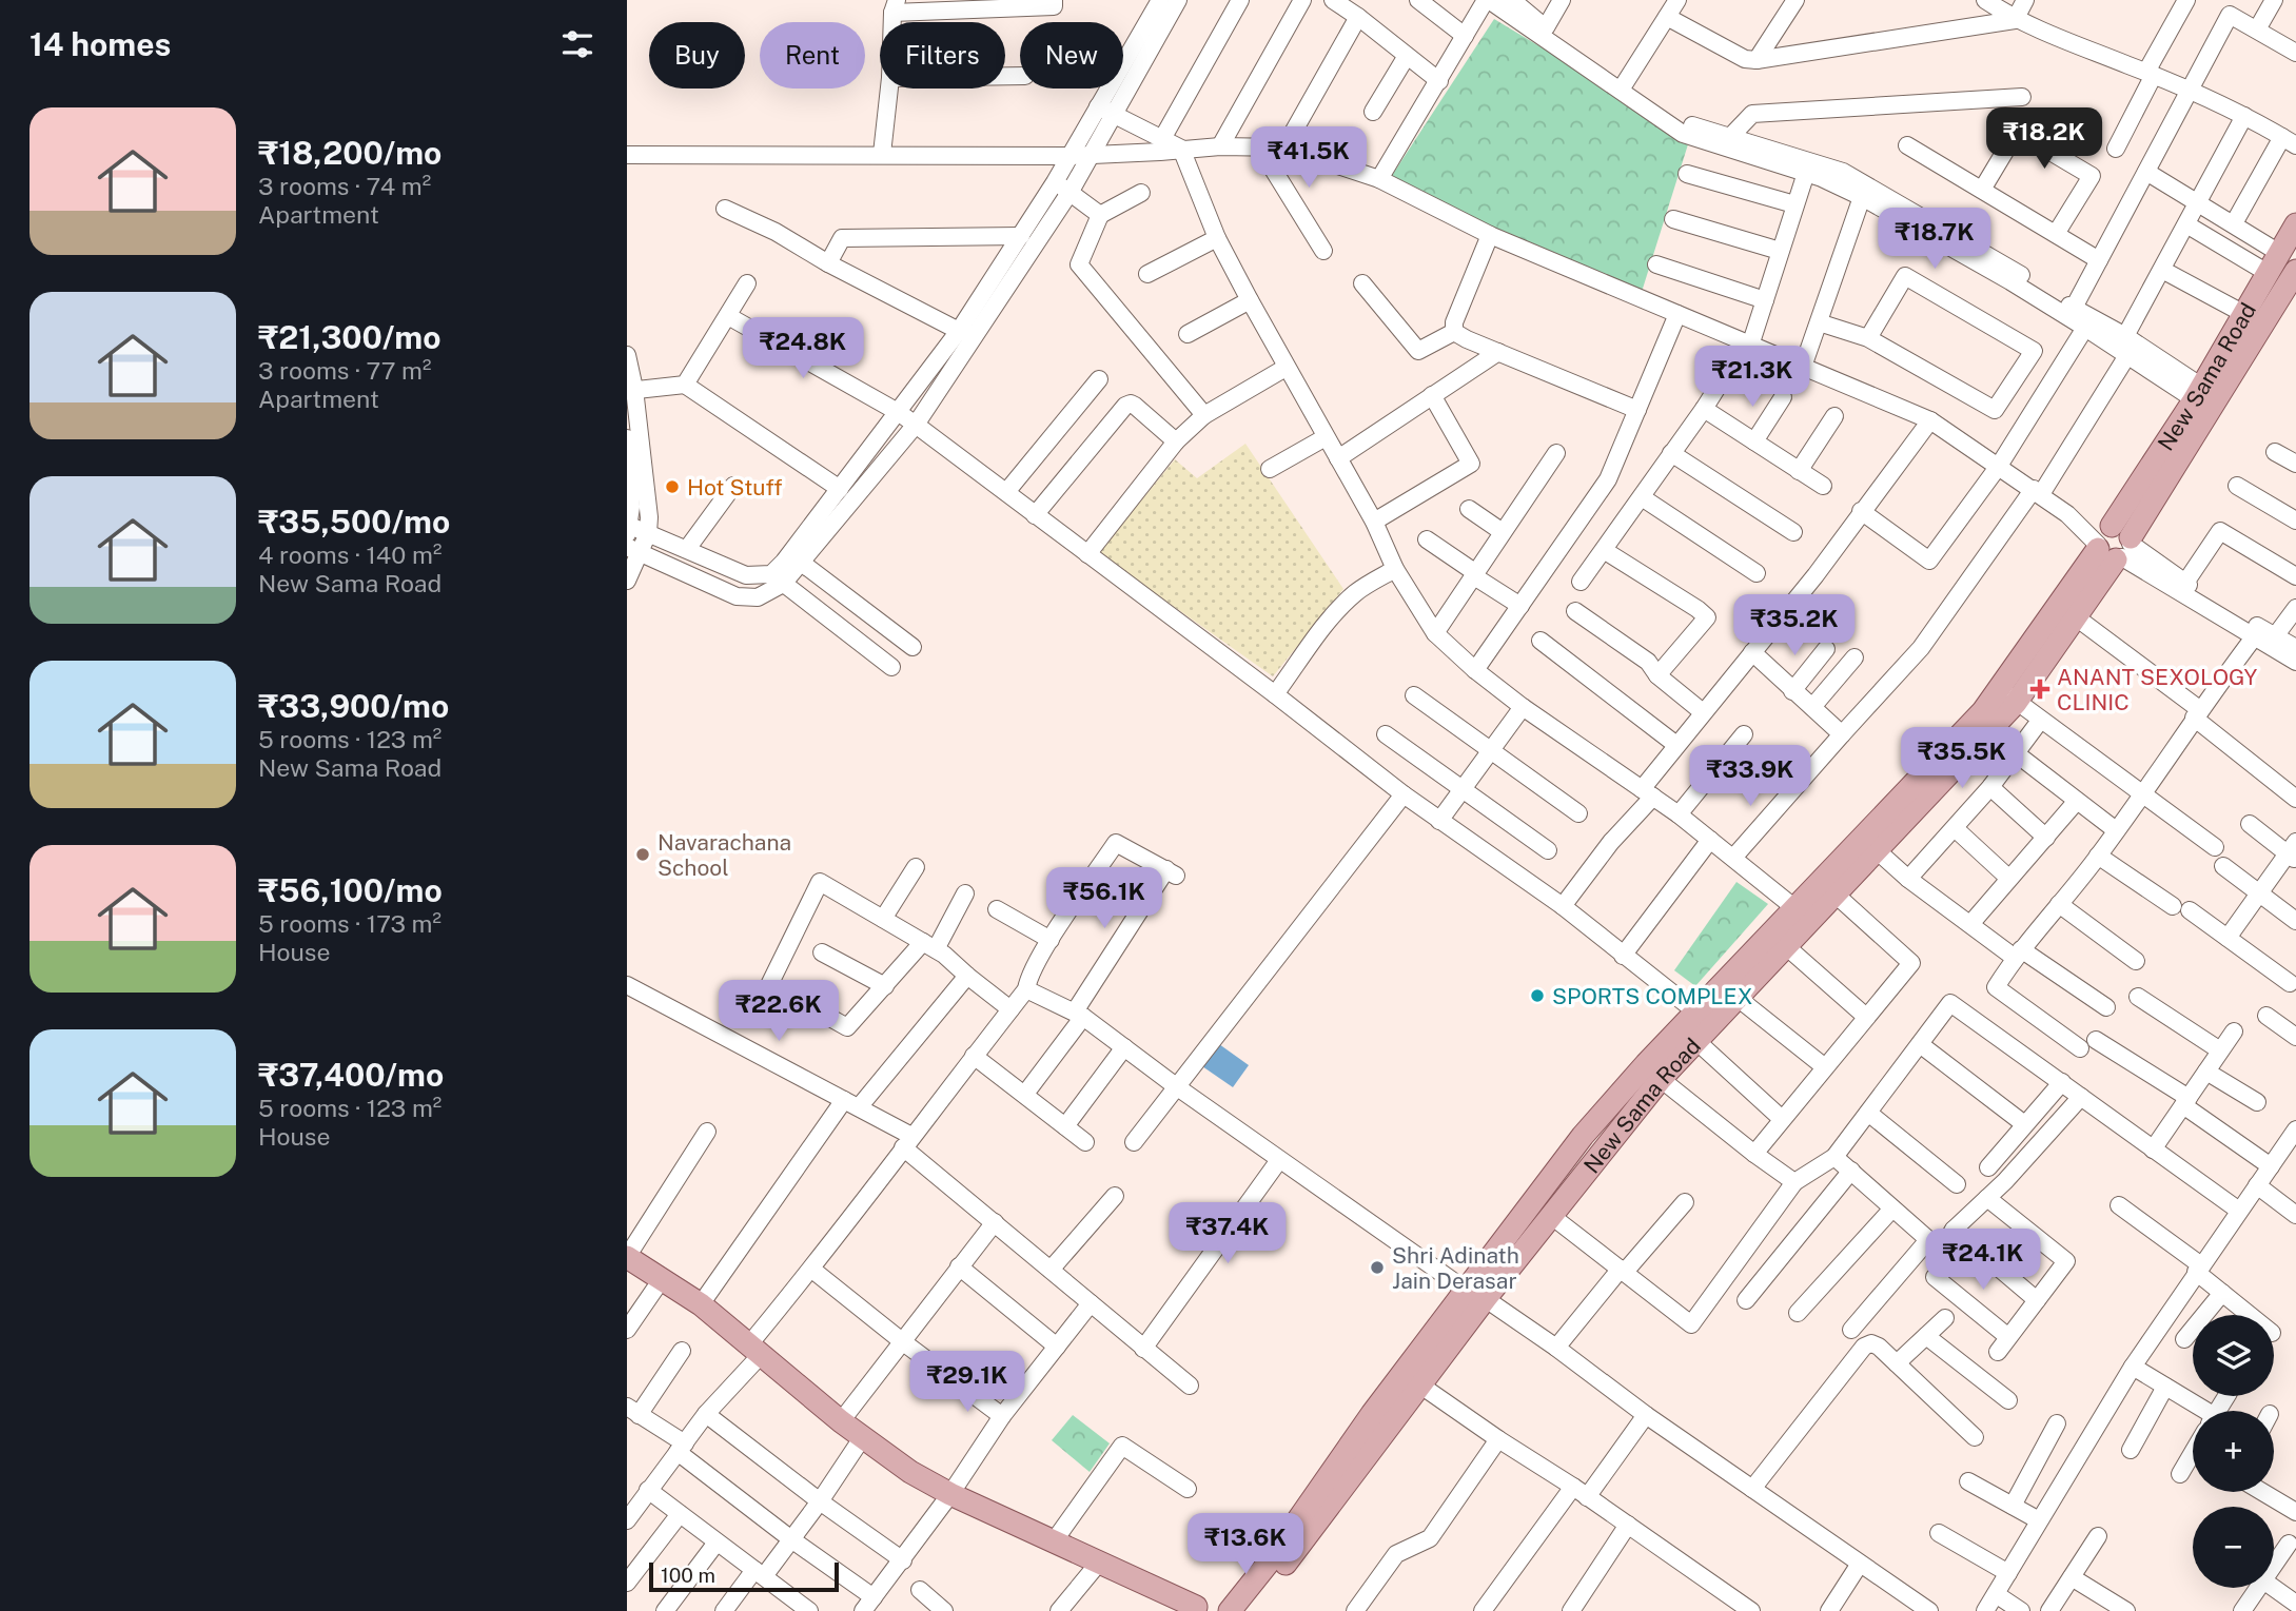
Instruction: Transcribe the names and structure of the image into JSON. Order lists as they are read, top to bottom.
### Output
{
  "streets": {
    "main road": ["New Sama Road"]
  },
  "places": {
    "other": [
      "Hot Stuff",
      "Navarachana School",
      "SPORTS COMPLEX",
      "Shri Adinath Jain Derasar"
    ],
    "health": ["ANANT SEXOLOGY CLINIC"]
  },
  "scale_bar": "100 m",
  "page": {
    "heading": "14 homes",
    "chip": [
      "Buy",
      "Rent",
      "Filters",
      "New"
    ],
    "list": [
      {
        "name": "₹18,200/mo",
        "note": "3 rooms · 74 m² · Apartment"
      },
      {
        "name": "₹21,300/mo",
        "note": "3 rooms · 77 m² · Apartment"
      },
      {
        "name": "₹35,500/mo",
        "note": "4 rooms · 140 m² · New Sama Road"
      },
      {
        "name": "₹33,900/mo",
        "note": "5 rooms · 123 m² · New Sama Road"
      },
      {
        "name": "₹56,100/mo",
        "note": "5 rooms · 173 m² · House"
      },
      {
        "name": "₹37,400/mo",
        "note": "5 rooms · 123 m² · House"
      }
    ],
    "price": [
      "₹18.2K",
      "₹41.5K",
      "₹18.7K",
      "₹24.8K",
      "₹21.3K",
      "₹35.2K",
      "₹35.5K",
      "₹33.9K",
      "₹56.1K",
      "₹22.6K",
      "₹37.4K",
      "₹24.1K",
      "₹29.1K",
      "₹13.6K"
    ],
    "map_buttons": ["+", "−"],
    "scale": "100 m"
  }
}
